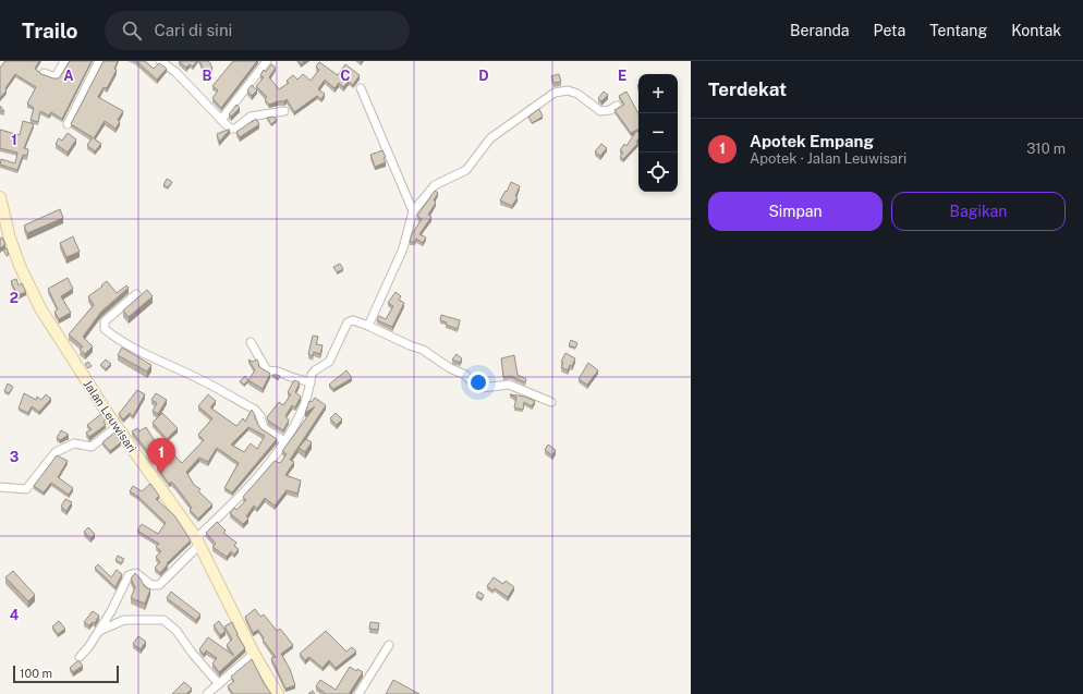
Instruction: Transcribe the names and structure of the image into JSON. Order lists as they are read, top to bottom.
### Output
{
  "streets": {
    "main road": ["Jalan Leuwisari"]
  },
  "scale_bar": "100 m",
  "page": {
    "header": "Trailo",
    "search": "Cari di sini",
    "nav": [
      "Beranda",
      "Peta",
      "Tentang",
      "Kontak"
    ],
    "heading": "Terdekat",
    "map_buttons": ["+", "−"],
    "list": [
      {
        "mark": "1",
        "name": "Apotek Empang",
        "note": "Apotek · Jalan Leuwisari",
        "value": "310 m"
      }
    ],
    "buttons": ["Simpan", "Bagikan"],
    "pins": "1",
    "scale": "100 m"
  },
  "grid": {
    "columns": [
      "A",
      "B",
      "C",
      "D",
      "E"
    ],
    "rows": [
      "1",
      "2",
      "3",
      "4"
    ]
  }
}
